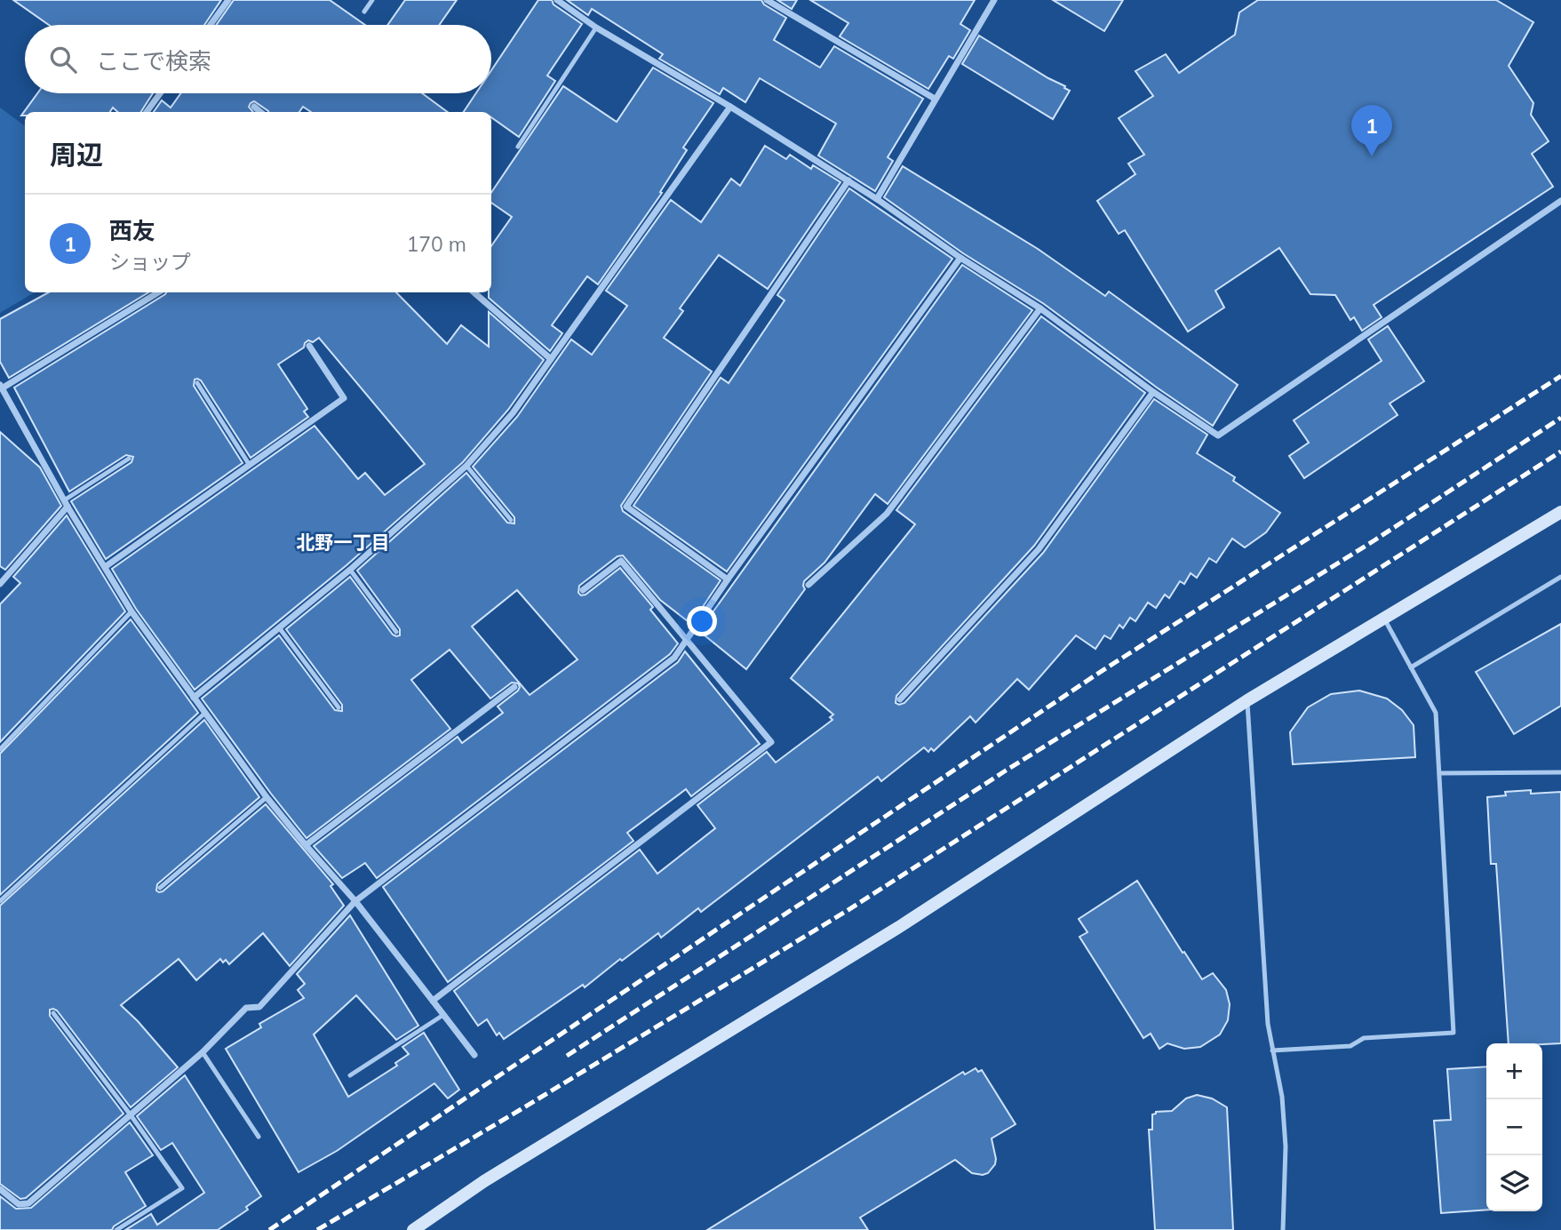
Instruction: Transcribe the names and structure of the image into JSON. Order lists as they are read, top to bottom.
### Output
{
  "districts": ["北野一丁目"],
  "page": {
    "search": "ここで検索",
    "pins": "1",
    "heading": "周辺",
    "list": [
      {
        "mark": "1",
        "name": "西友",
        "note": "ショップ",
        "value": "170 m"
      }
    ],
    "map_buttons": ["+", "−"]
  }
}
